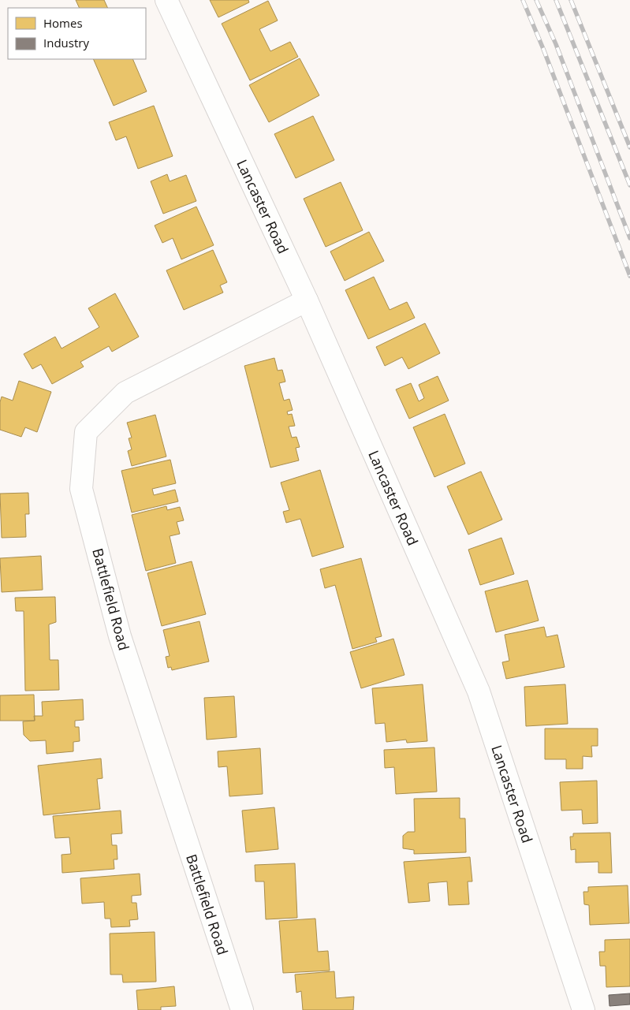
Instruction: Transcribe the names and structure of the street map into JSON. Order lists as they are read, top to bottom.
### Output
{
  "streets": {
    "street": ["Lancaster Road", "Battlefield Road"]
  },
  "crossings": [
    ["Lancaster Road", "Battlefield Road"]
  ],
  "legend": ["Homes", "Industry"]
}
